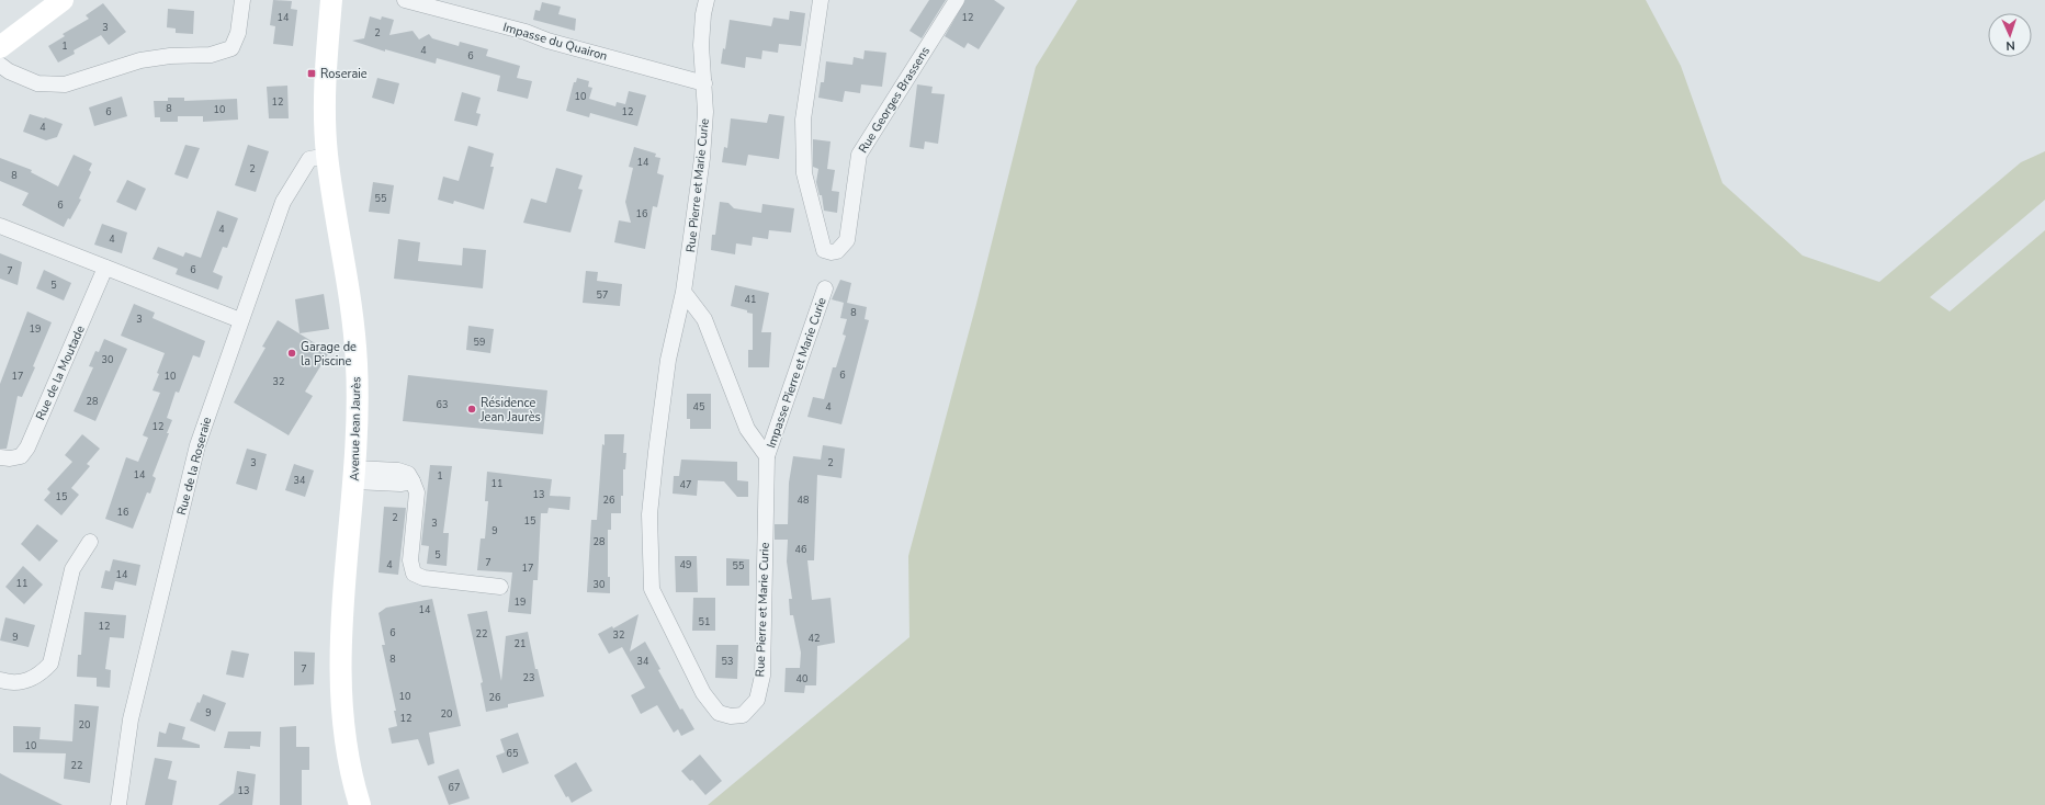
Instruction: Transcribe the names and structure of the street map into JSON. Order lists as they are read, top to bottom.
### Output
{
  "streets": {
    "main road": ["Avenue Jean Jaurès"],
    "street": [
      "Impasse du Quairon",
      "Rue Georges Brassens",
      "Rue Pierre et Marie Curie",
      "Rue de la Moutade",
      "Impasse Pierre et Marie Curie",
      "Rue de la Roseraie"
    ]
  },
  "crossings": [
    ["Impasse du Quairon", "Rue Pierre et Marie Curie"],
    ["Rue Pierre et Marie Curie", "Impasse Pierre et Marie Curie"],
    ["Avenue Jean Jaurès", "Rue de la Roseraie"]
  ],
  "places": {
    "transit": ["Roseraie"],
    "other": ["Garage de la Piscine", "Résidence Jean Jaurès"]
  },
  "house_numbers": [
    "14",
    "12",
    "3",
    "2",
    "1",
    "4",
    "6",
    "10",
    "12",
    "8",
    "10",
    "6",
    "12",
    "4",
    "14",
    "2",
    "8",
    "55",
    "6",
    "16",
    "4",
    "4",
    "6",
    "7",
    "5",
    "57",
    "41",
    "8",
    "3",
    "19",
    "59",
    "30",
    "6",
    "17",
    "10",
    "32",
    "28",
    "63",
    "45",
    "4",
    "12",
    "3",
    "2",
    "14",
    "1",
    "34",
    "11",
    "47",
    "13",
    "15",
    "26",
    "48",
    "16",
    "2",
    "15",
    "3",
    "9",
    "28",
    "46",
    "5",
    "7",
    "4",
    "49",
    "55",
    "17",
    "14",
    "11",
    "30",
    "19",
    "14",
    "51",
    "12",
    "6",
    "22",
    "32",
    "9",
    "42",
    "21",
    "8",
    "34",
    "53",
    "7",
    "23",
    "40",
    "10",
    "26",
    "9",
    "20",
    "12",
    "20",
    "10",
    "65",
    "22",
    "67",
    "13"
  ],
  "north": "bottom"
}
